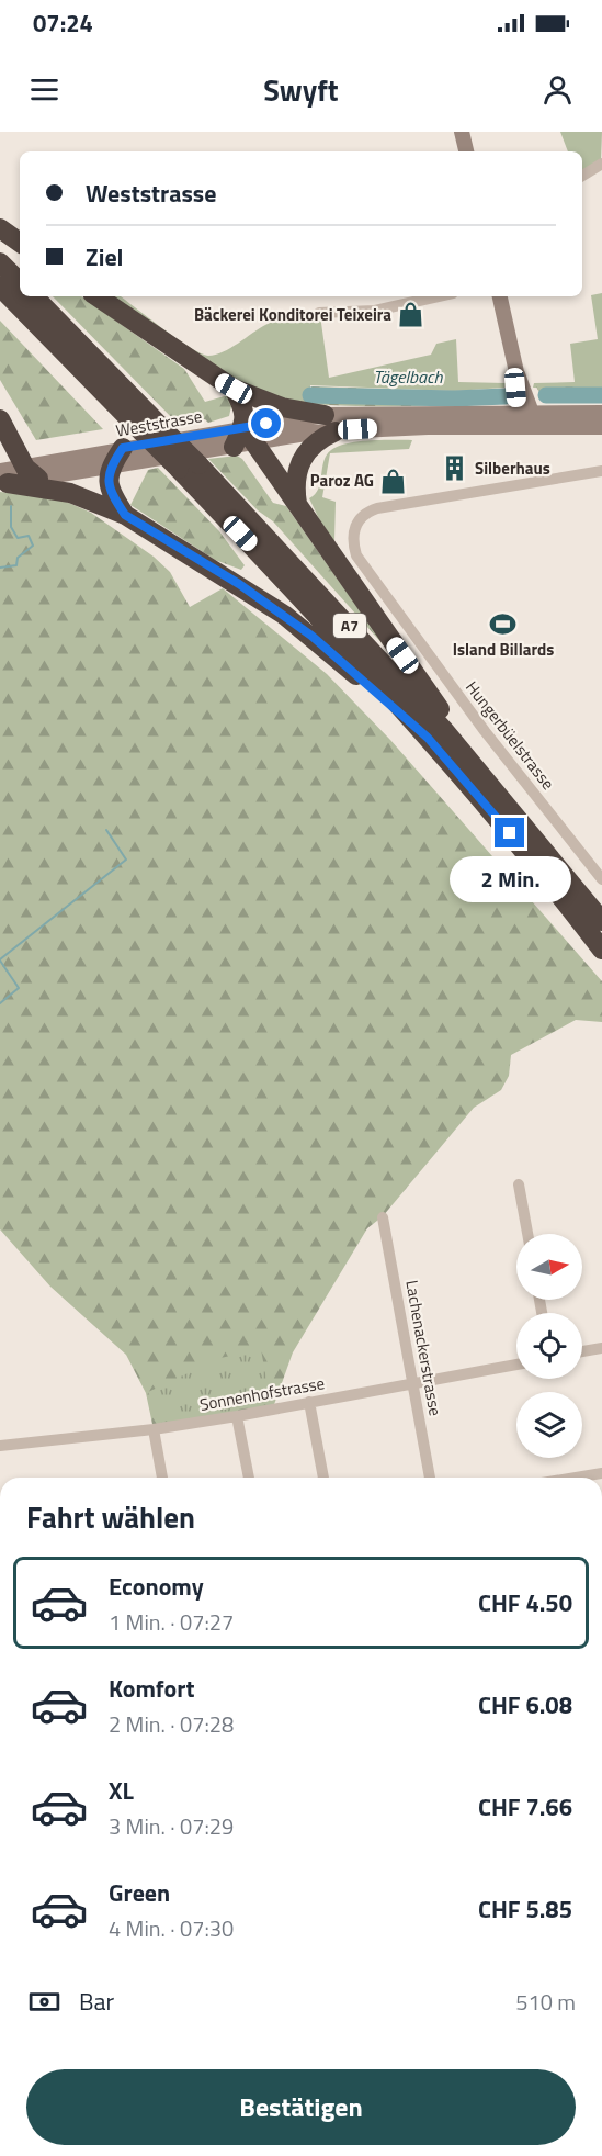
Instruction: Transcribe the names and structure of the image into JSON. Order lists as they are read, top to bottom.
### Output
{
  "streets": {
    "highway": ["A7"],
    "main road": ["Weststrasse"],
    "street": ["Hungerbüelstrasse", "Lachenackerstrasse", "Sonnenhofstrasse"]
  },
  "crossings": [
    ["Weststrasse", "A7"],
    ["Lachenackerstrasse", "Sonnenhofstrasse"]
  ],
  "water": ["Tägelbach"],
  "places": {
    "shop": ["Bäckerei Konditorei Teixeira", "Paroz AG"],
    "building": ["Silberhaus"],
    "sports": ["Island Billards"]
  },
  "north": "right",
  "page": {
    "status": "07:24",
    "header": "Swyft",
    "banner": ["Weststrasse", "Ziel"],
    "bubble": "2 Min.",
    "heading": "Fahrt wählen",
    "list": [
      {
        "name": "Economy",
        "note": "1 Min. · 07:27",
        "value": "CHF 4.50"
      },
      {
        "name": "Komfort",
        "note": "2 Min. · 07:28",
        "value": "CHF 6.08"
      },
      {
        "name": "XL",
        "note": "3 Min. · 07:29",
        "value": "CHF 7.66"
      },
      {
        "name": "Green",
        "note": "4 Min. · 07:30",
        "value": "CHF 5.85"
      }
    ],
    "pay": ["Bar", "510 m"],
    "buttons": "Bestätigen"
  }
}
